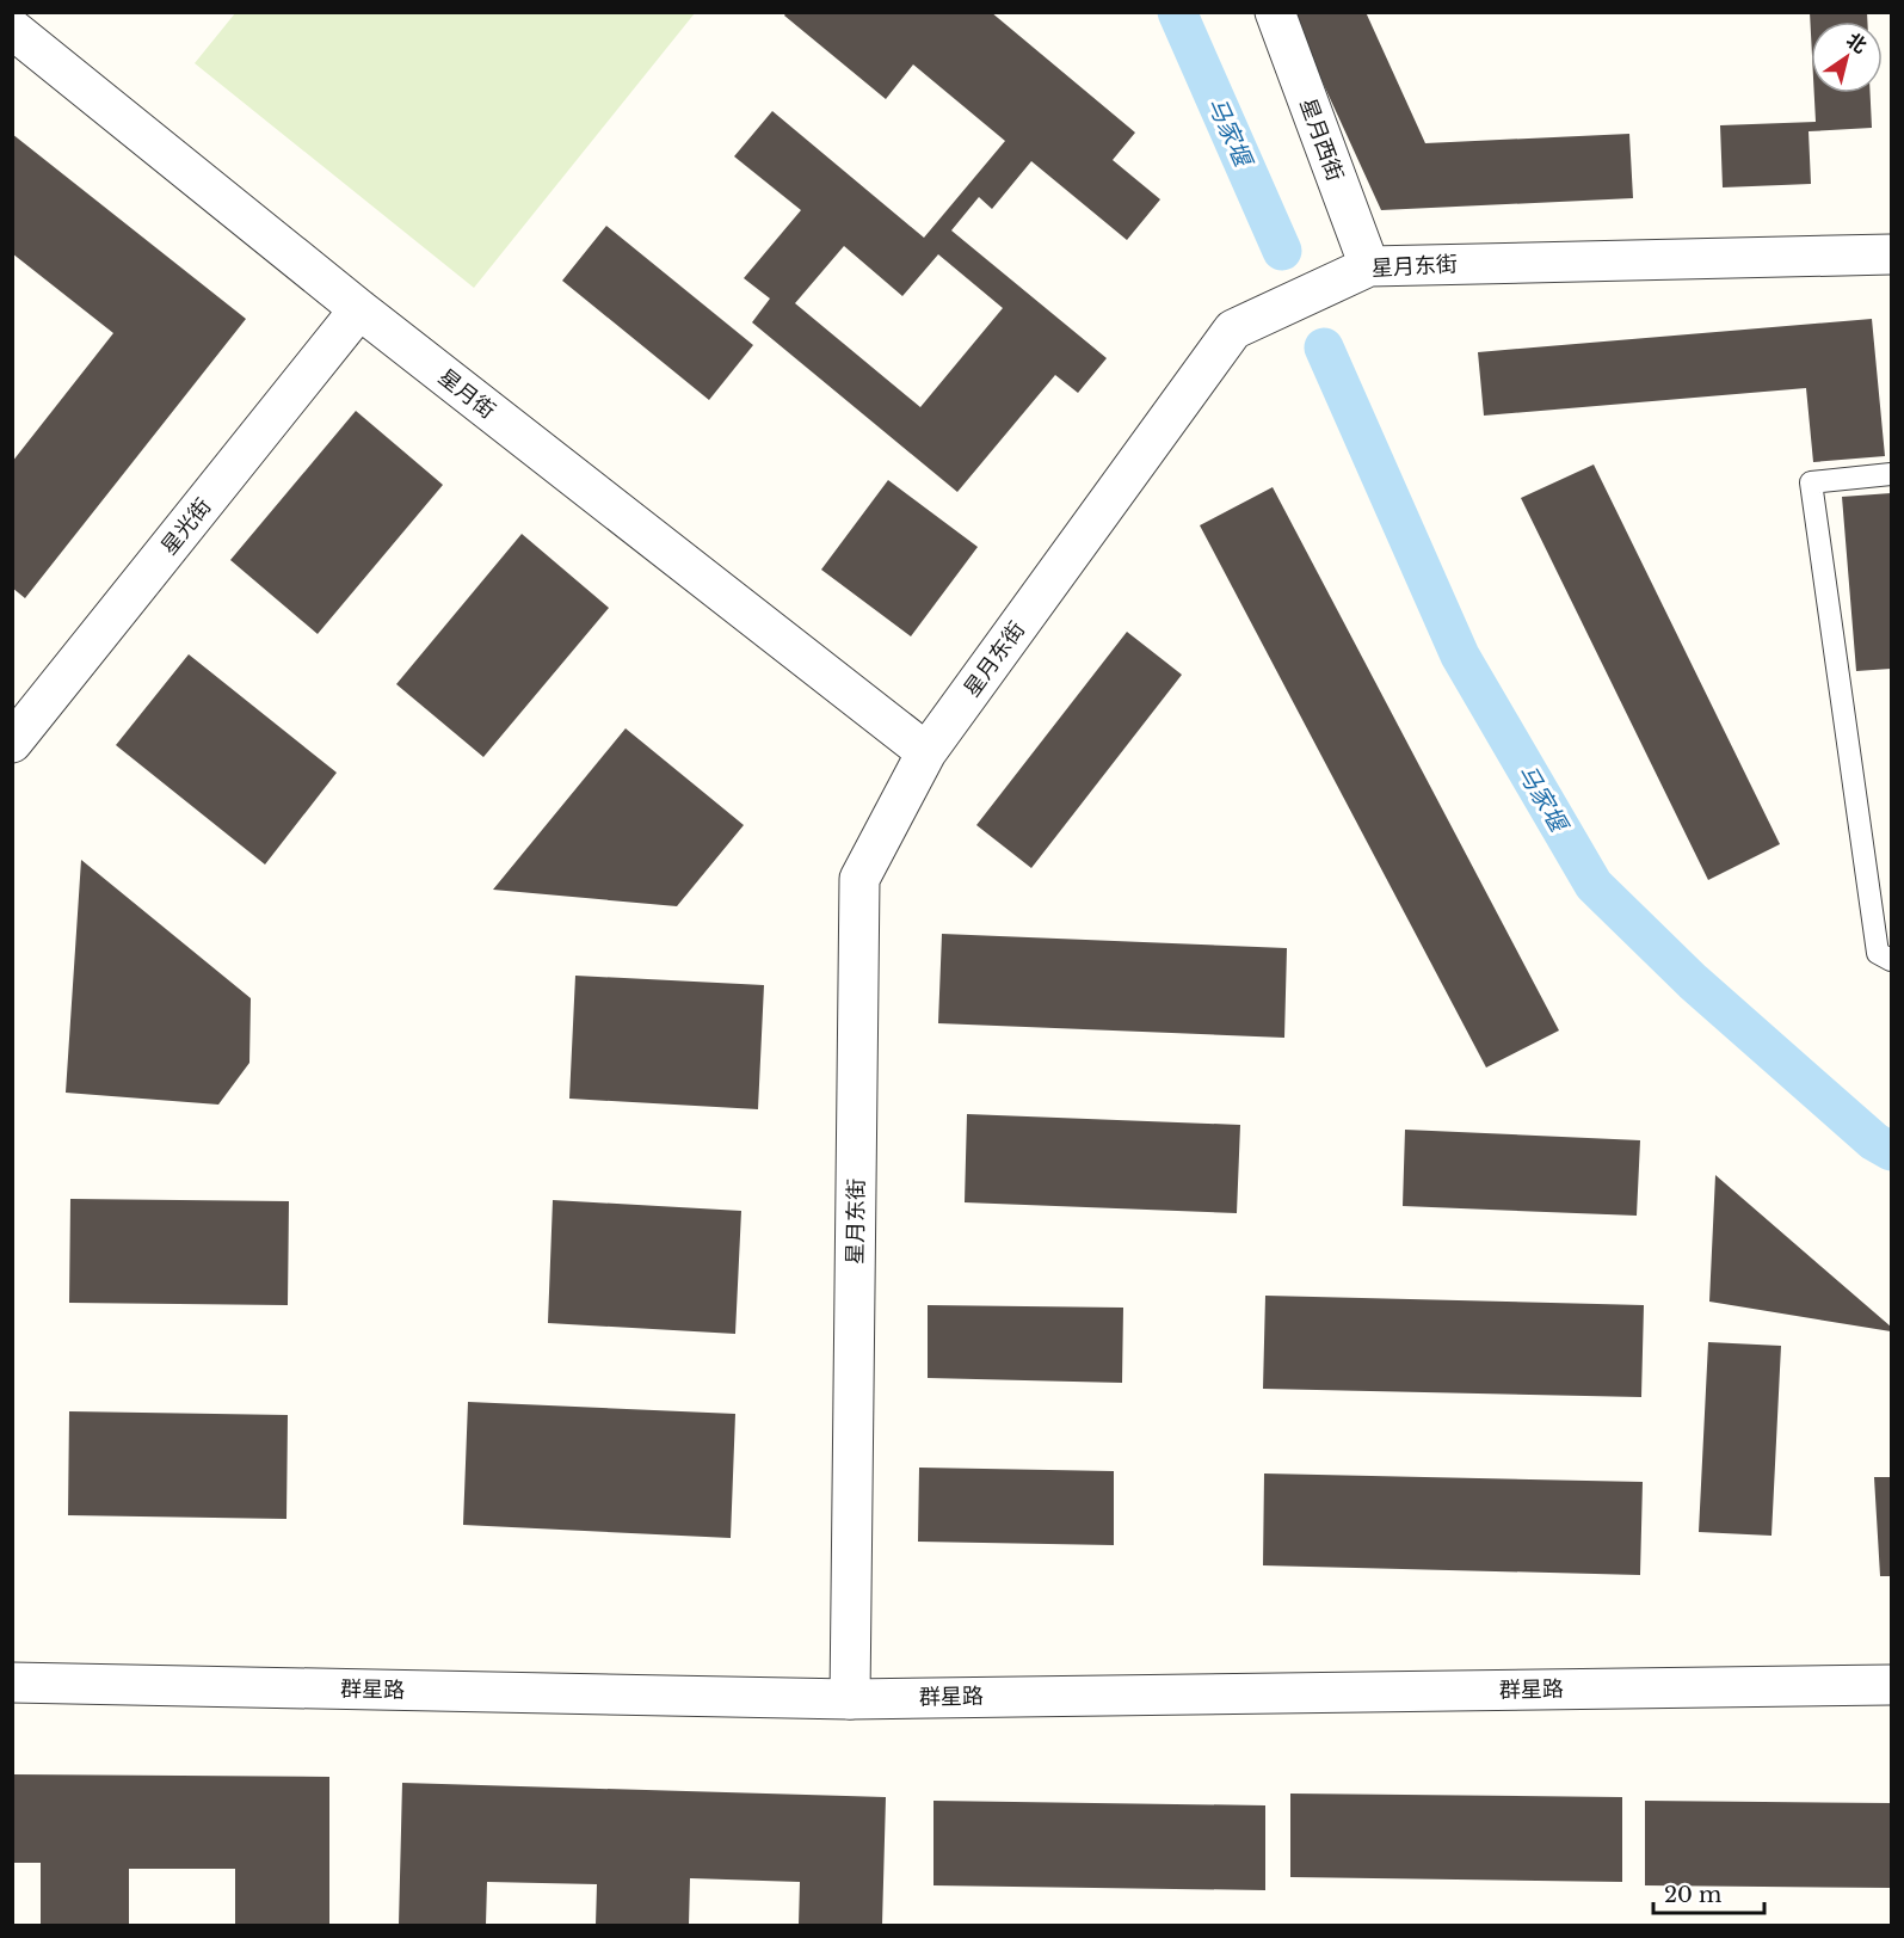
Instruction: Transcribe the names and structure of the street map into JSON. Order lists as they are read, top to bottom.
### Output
{
  "streets": {
    "street": [
      "星月西街",
      "星月东街",
      "星月街",
      "星光街",
      "群星路"
    ]
  },
  "crossings": [
    ["星月西街", "星月东街"],
    ["星月东街", "星月街"],
    ["星月东街", "群星路"],
    ["星月街", "星光街"]
  ],
  "water": ["马家堰"],
  "scale_bar": "20 m",
  "north": "top right"
}
